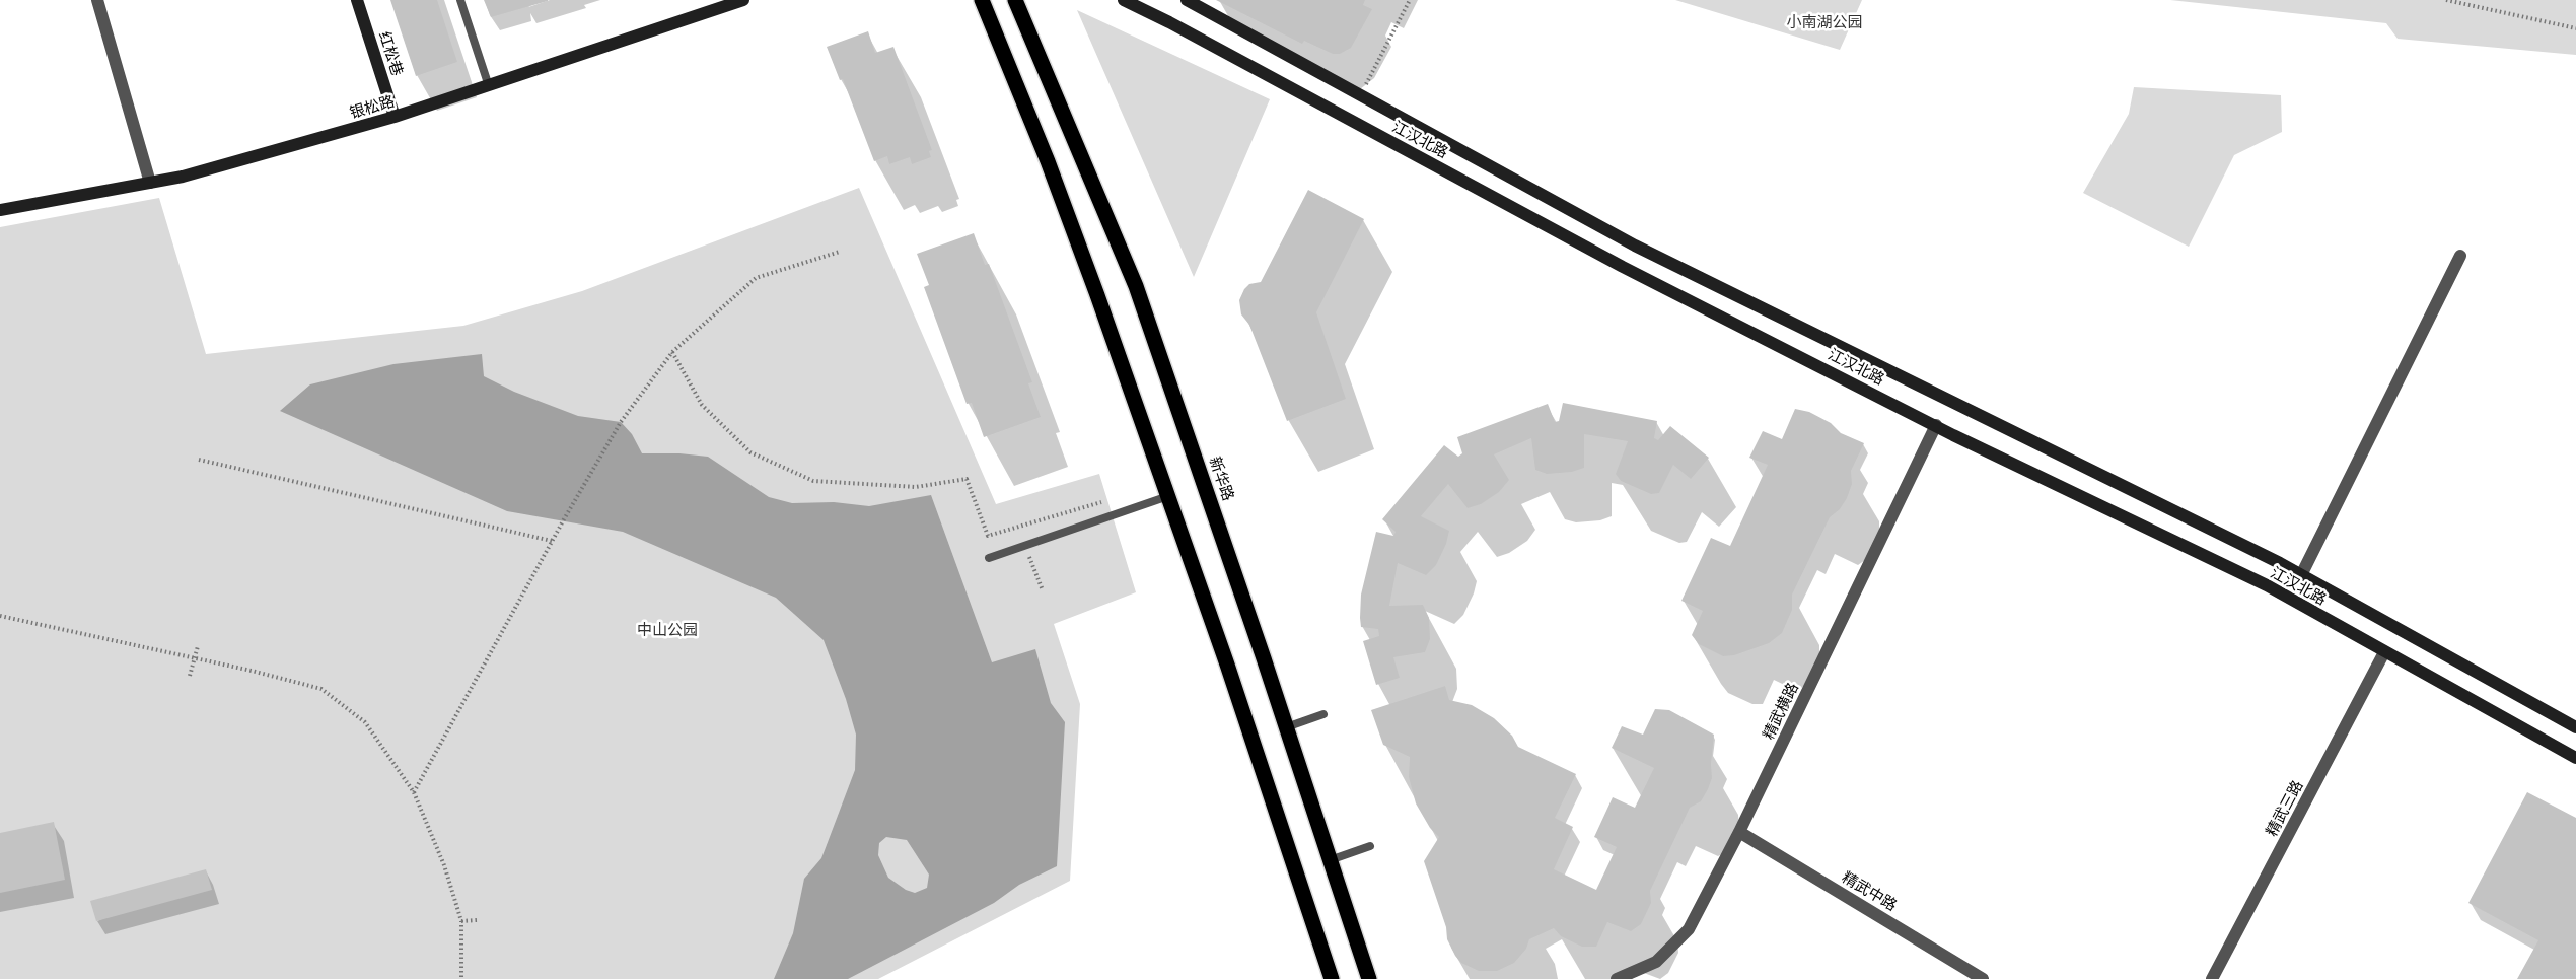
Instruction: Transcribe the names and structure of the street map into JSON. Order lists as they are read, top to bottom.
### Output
{
  "streets": {
    "main road": [
      "红松巷",
      "银松路",
      "江汉北路",
      "新华路"
    ],
    "street": ["精武横路", "精武三路", "精武中路"]
  },
  "crossings": [
    ["红松巷", "银松路"],
    ["江汉北路", "精武横路"],
    ["江汉北路", "精武三路"],
    ["精武横路", "精武中路"]
  ],
  "parks": ["小南湖公园", "中山公园"]
}
